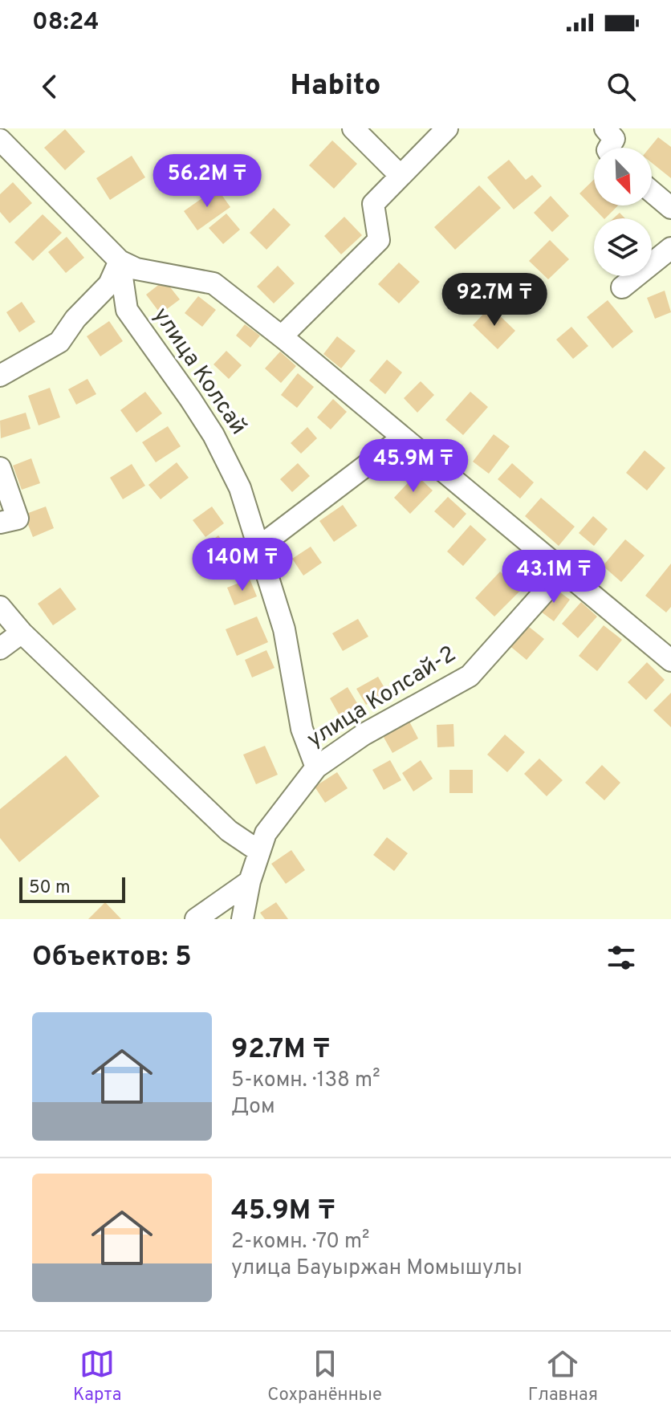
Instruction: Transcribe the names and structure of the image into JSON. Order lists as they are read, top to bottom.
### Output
{
  "streets": {
    "street": ["улица Колсай", "улица Колсай-2"]
  },
  "crossings": [
    ["улица Колсай", "улица Колсай-2"]
  ],
  "scale_bar": "50 m",
  "north": "bottom right",
  "page": {
    "status": "08:24",
    "header": "Habito",
    "price": [
      "56.2M ₸",
      "92.7M ₸",
      "45.9M ₸",
      "140M ₸",
      "43.1M ₸"
    ],
    "scale": "50 m",
    "heading": "Объектов: 5",
    "list": [
      {
        "name": "92.7M ₸",
        "note": "5-комн. · 138 m² · Дом"
      },
      {
        "name": "45.9M ₸",
        "note": "2-комн. · 70 m² · улица Бауыржан Момышулы"
      }
    ],
    "tabs": ["Карта", "Сохранённые", "Главная"]
  }
}
